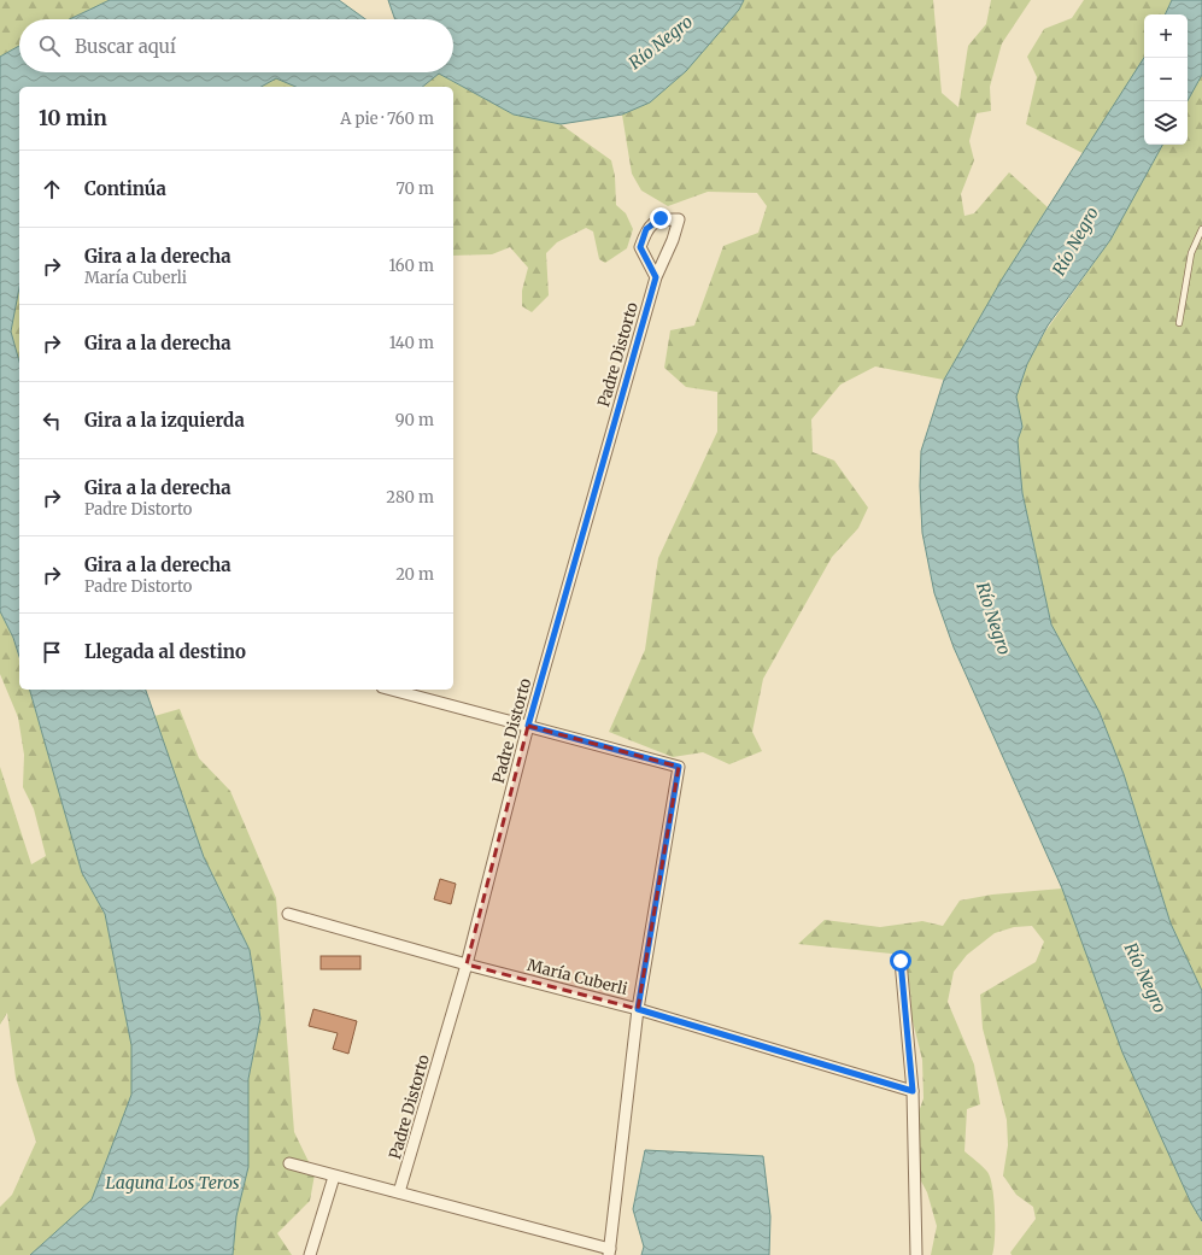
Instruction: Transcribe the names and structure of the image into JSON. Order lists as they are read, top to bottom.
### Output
{
  "streets": {
    "street": ["Padre Distorto", "María Cuberli"]
  },
  "crossings": [
    ["Padre Distorto", "María Cuberli"]
  ],
  "water": ["Río Negro", "Laguna Los Teros"],
  "page": {
    "map_buttons": ["+", "−"],
    "search": "Buscar aquí",
    "heading": ["10 min", "A pie · 760 m"],
    "list": [
      ["Continúa", "70 m"],
      ["Gira a la derecha", "María Cuberli", "160 m"],
      ["Gira a la derecha", "140 m"],
      ["Gira a la izquierda", "90 m"],
      ["Gira a la derecha", "Padre Distorto", "280 m"],
      ["Gira a la derecha", "Padre Distorto", "20 m"],
      "Llegada al destino"
    ]
  }
}
